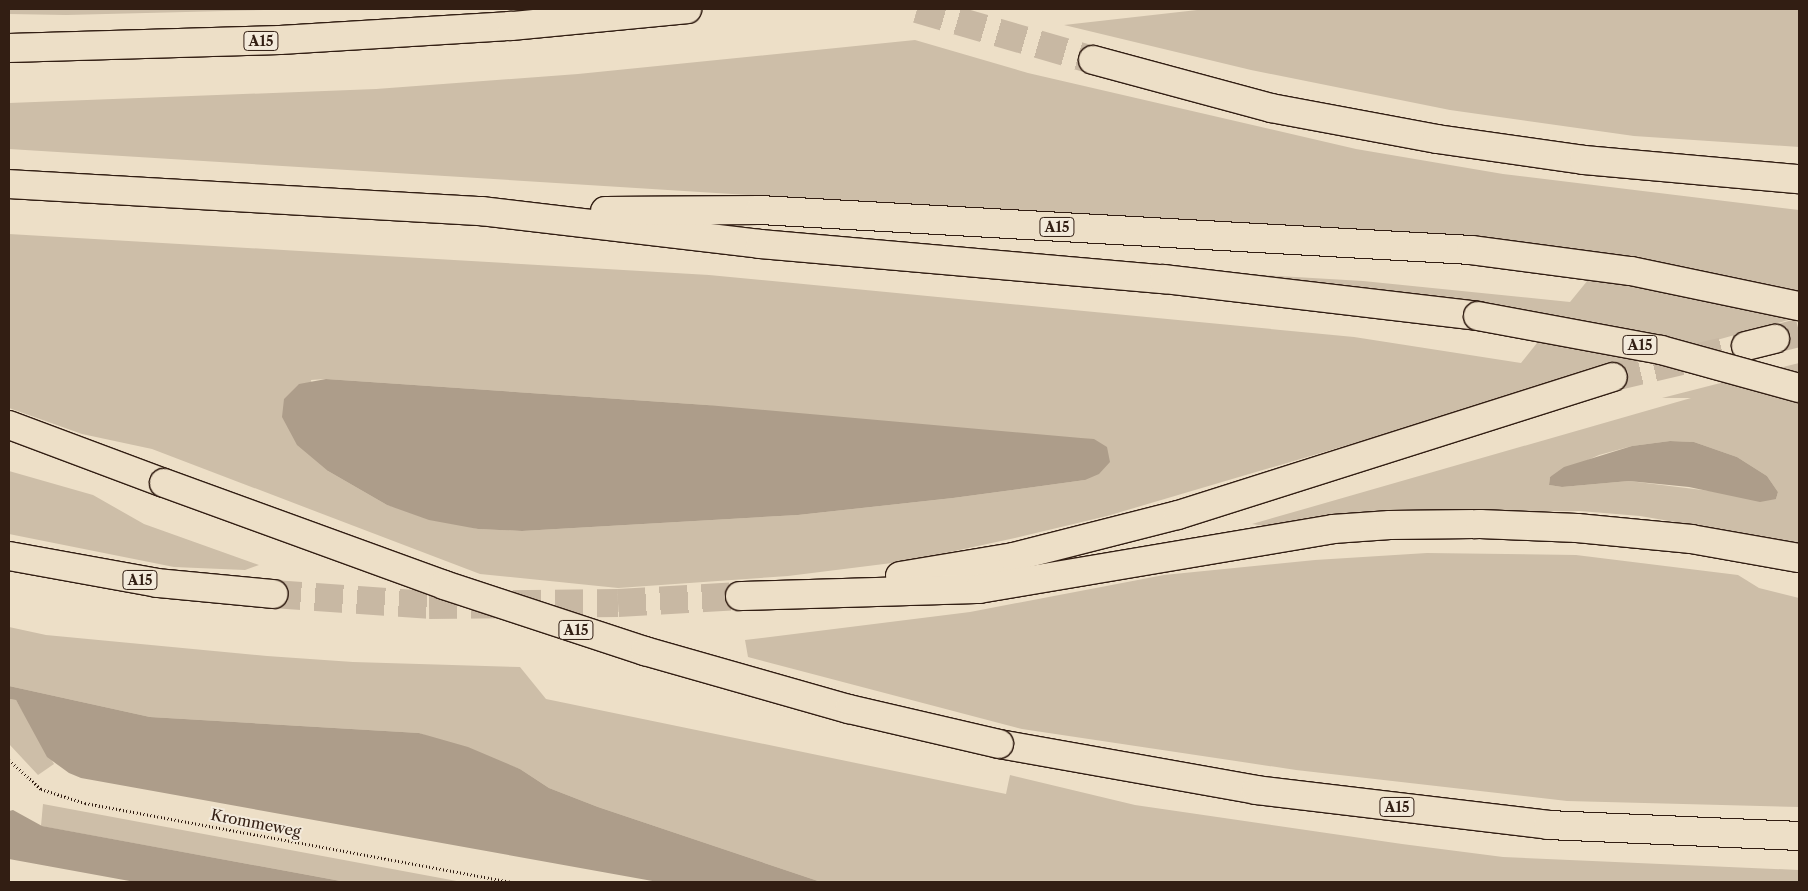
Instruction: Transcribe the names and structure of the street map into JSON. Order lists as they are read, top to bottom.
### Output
{
  "streets": {
    "highway": ["A15"],
    "path": ["Krommeweg"]
  }
}
